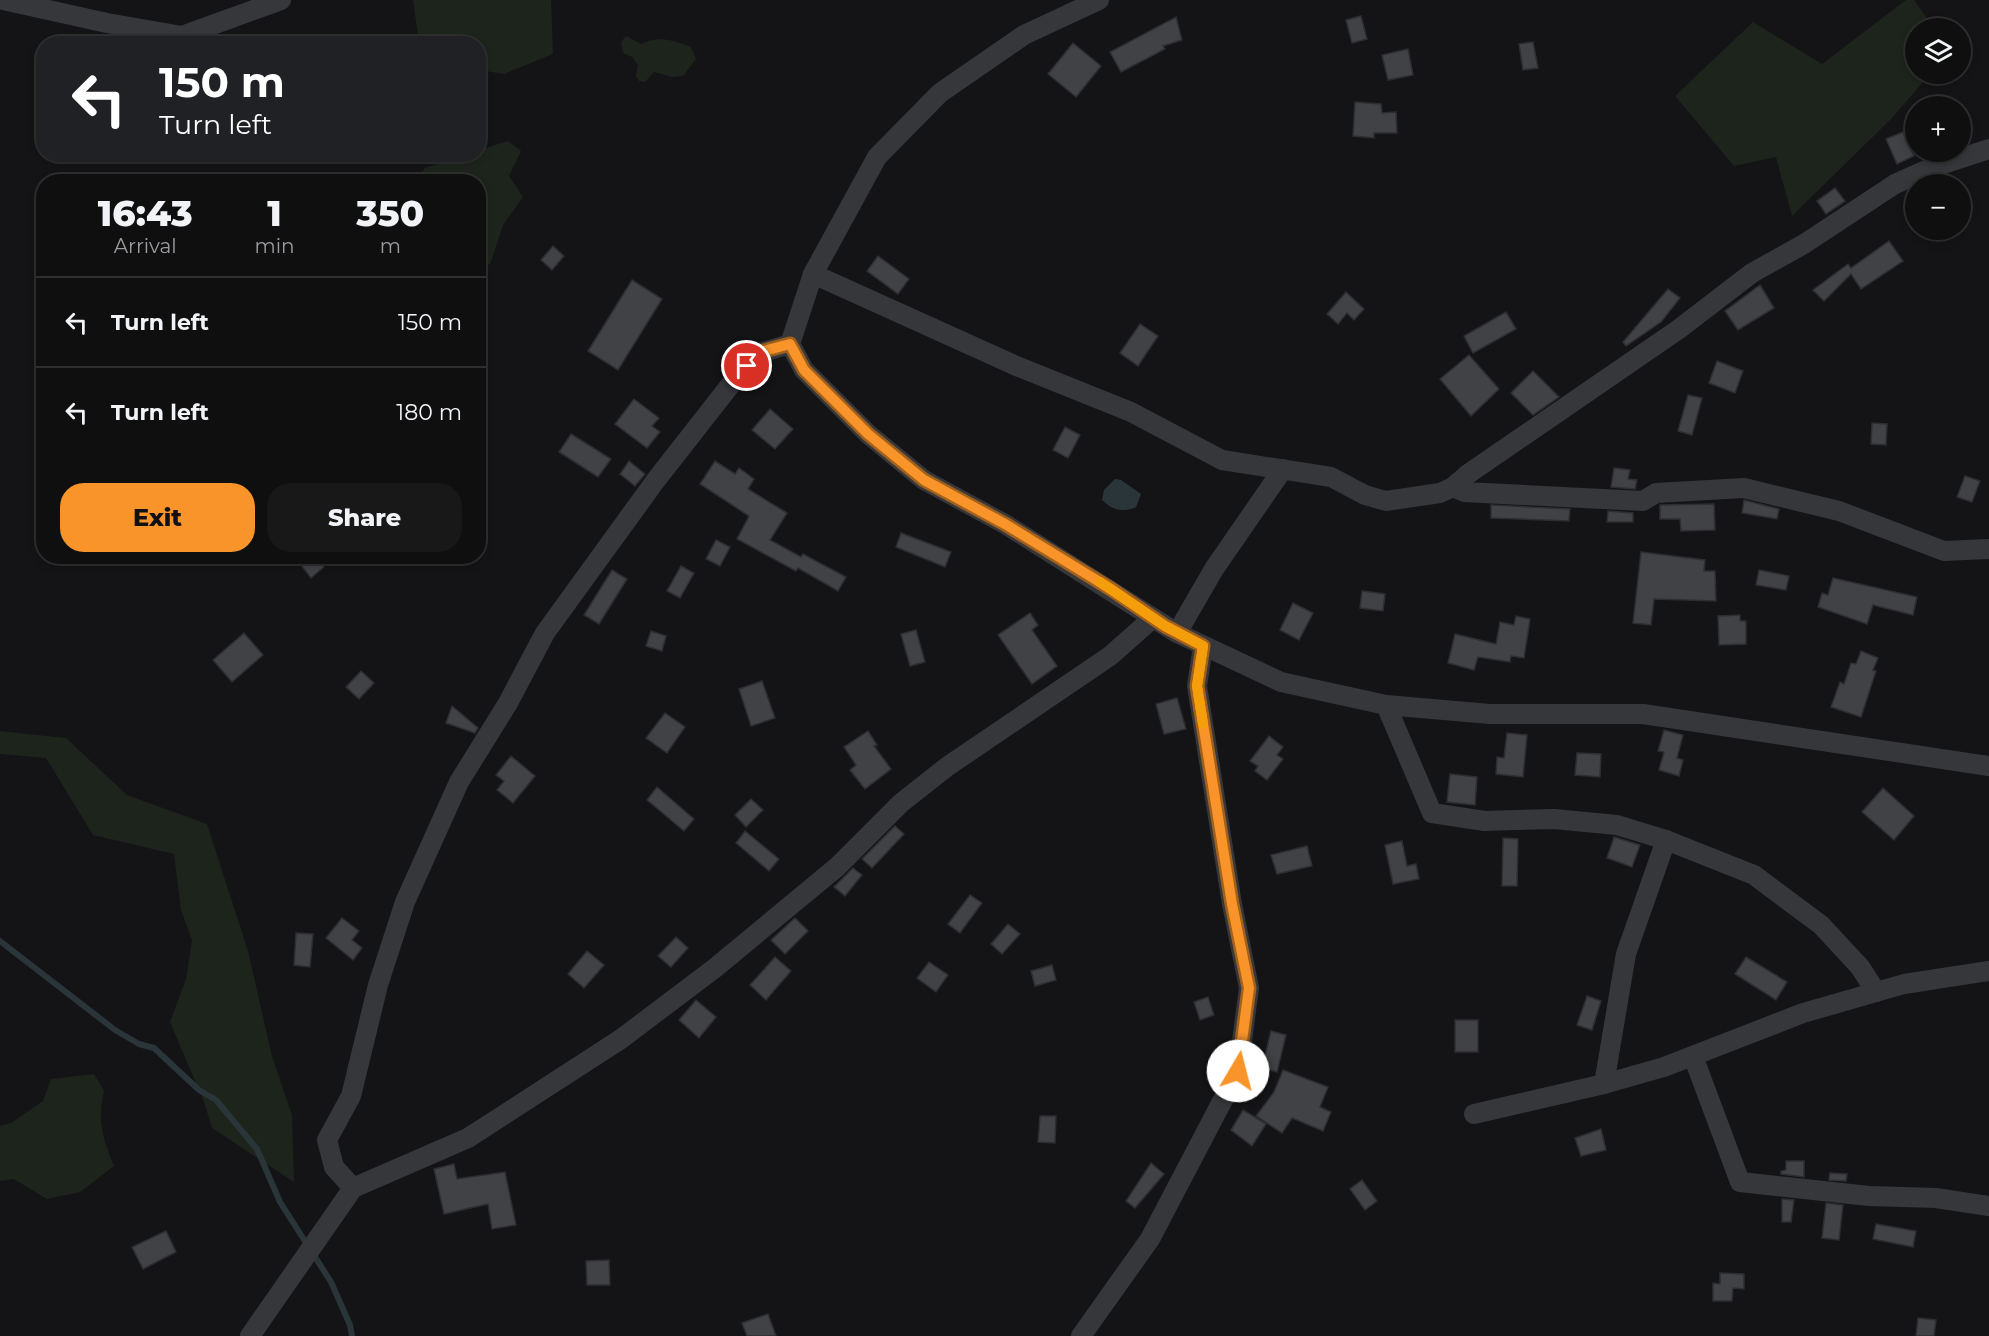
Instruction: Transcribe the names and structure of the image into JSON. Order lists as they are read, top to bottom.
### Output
{
  "page": {
    "map_buttons": ["+", "−"],
    "turn": ["150 m", "Turn left"],
    "eta": [
      "16:43",
      "Arrival",
      "1",
      "min",
      "350",
      "m"
    ],
    "list": [
      {
        "name": "Turn left",
        "value": "150 m"
      },
      {
        "name": "Turn left",
        "value": "180 m"
      }
    ],
    "buttons": ["Exit", "Share"]
  }
}
